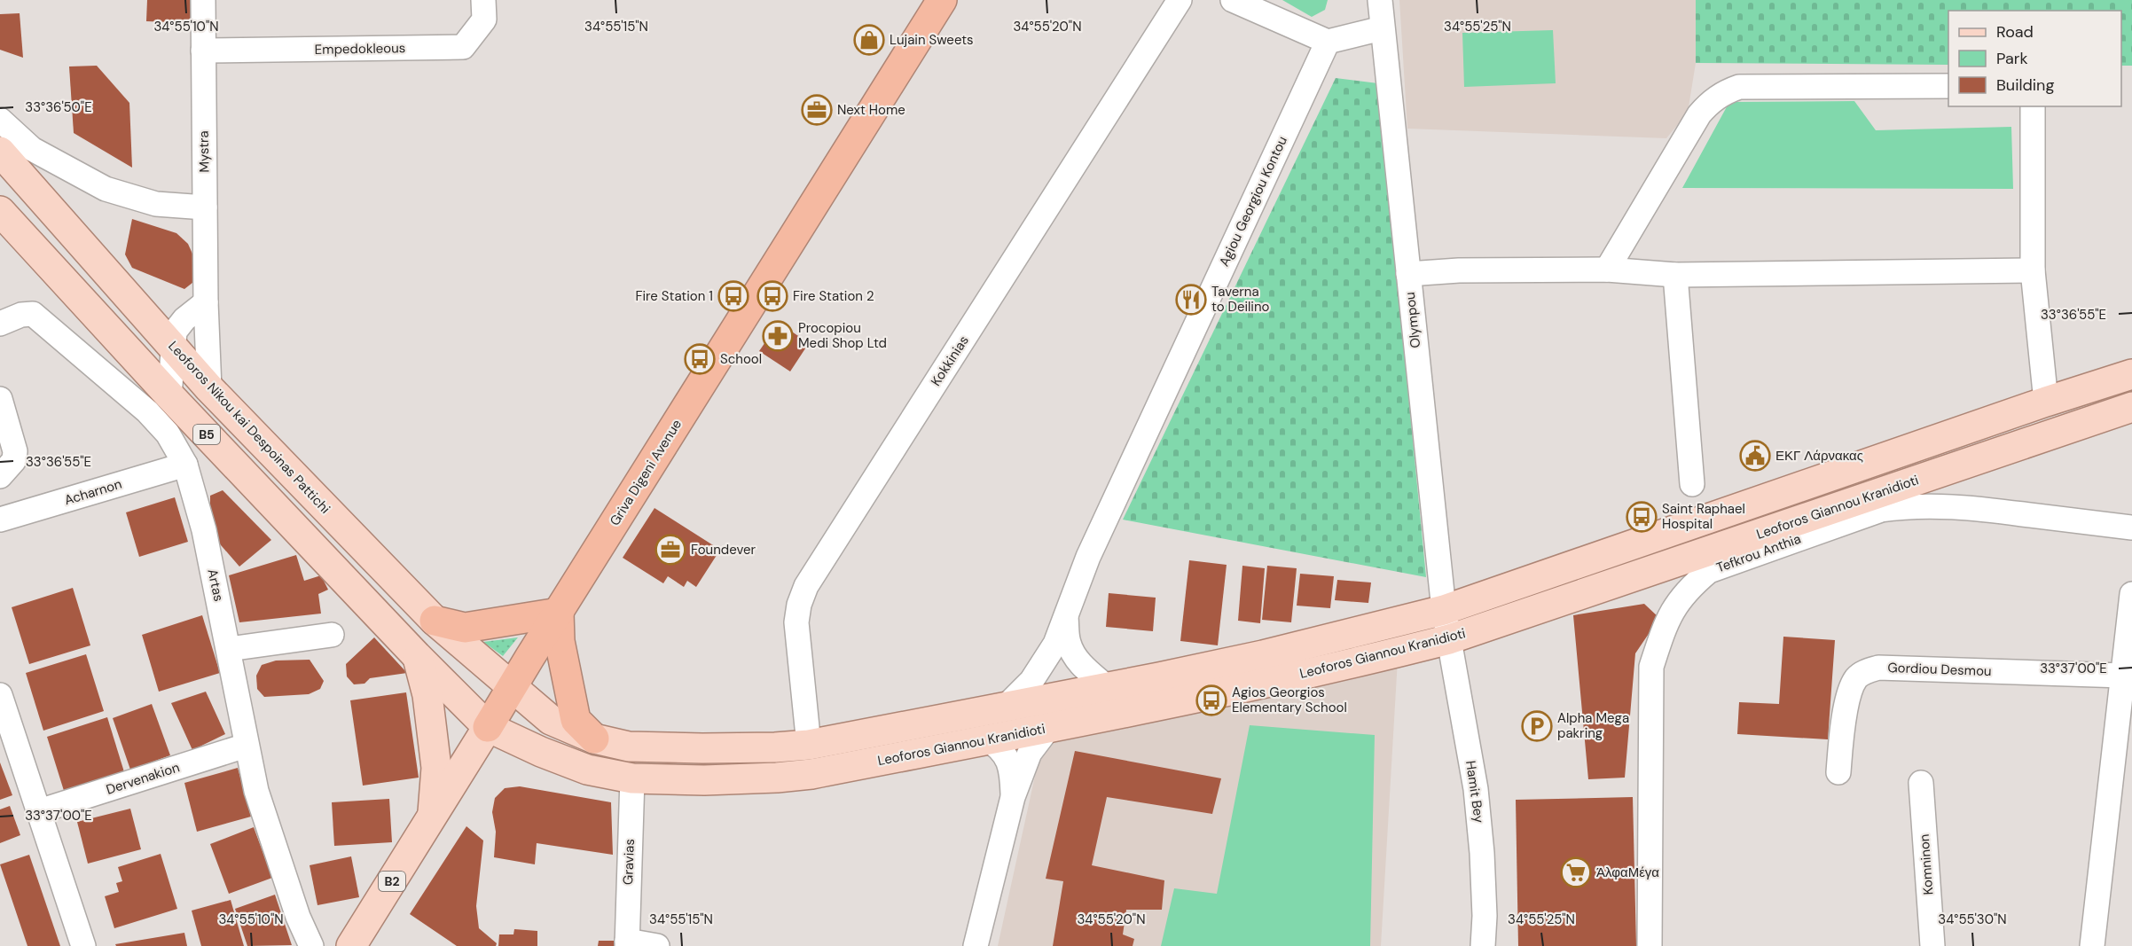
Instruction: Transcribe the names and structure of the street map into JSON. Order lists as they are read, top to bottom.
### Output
{
  "streets": {
    "highway": ["Griva Digeni Avenue", "B2"],
    "main road": ["Leoforos Nikou kai Despoinas Pattichi", "B5", "Leoforos Giannou Kranidioti"],
    "street": [
      "Empedokleous",
      "Mystra",
      "Agiou Georgiou Kontou",
      "Olympou",
      "Kokkinias",
      "Acharnon",
      "Tefkrou Anthia",
      "Artas",
      "Gordiou Desmou",
      "Dervenakion",
      "Hamit Bey",
      "Gravias",
      "Komninon"
    ]
  },
  "crossings": [
    ["Empedokleous", "Mystra"],
    ["Mystra", "Leoforos Nikou kai Despoinas Pattichi"],
    ["Agiou Georgiou Kontou", "Leoforos Giannou Kranidioti"],
    ["Olympou", "Leoforos Giannou Kranidioti"],
    ["Olympou", "Hamit Bey"],
    ["Kokkinias", "Leoforos Giannou Kranidioti"],
    ["Leoforos Nikou kai Despoinas Pattichi", "Griva Digeni Avenue"],
    ["Leoforos Nikou kai Despoinas Pattichi", "Leoforos Giannou Kranidioti"],
    ["B5", "Griva Digeni Avenue"],
    ["B5", "Leoforos Giannou Kranidioti"],
    ["Griva Digeni Avenue", "Leoforos Giannou Kranidioti"],
    ["Acharnon", "Artas"],
    ["Leoforos Giannou Kranidioti", "Hamit Bey"],
    ["Leoforos Giannou Kranidioti", "Gravias"],
    ["Artas", "Dervenakion"]
  ],
  "places": {
    "shop": ["Lujain Sweets"],
    "office": ["Next Home", "Foundever"],
    "bus stop": [
      "Fire Station 1",
      "Fire Station 2",
      "School",
      "Saint Raphael Hospital",
      "Agios Georgios Elementary School"
    ],
    "restaurant": ["Taverna to Deilino"],
    "pharmacy": ["Procopiou Medi Shop Ltd"],
    "public building": ["ΕΚΓ Λάρνακας"],
    "parking": ["Alpha Mega pakring"],
    "supermarket": ["ΆλφαΜέγα"]
  },
  "legend": ["Road", "Park", "Building"],
  "coordinates": [
    "34°55'10\"N",
    "34°55'15\"N",
    "34°55'20\"N",
    "34°55'25\"N",
    "33°36'50\"E",
    "33°36'55\"E",
    "33°37'00\"E",
    "34°55'30\"N"
  ]
}
